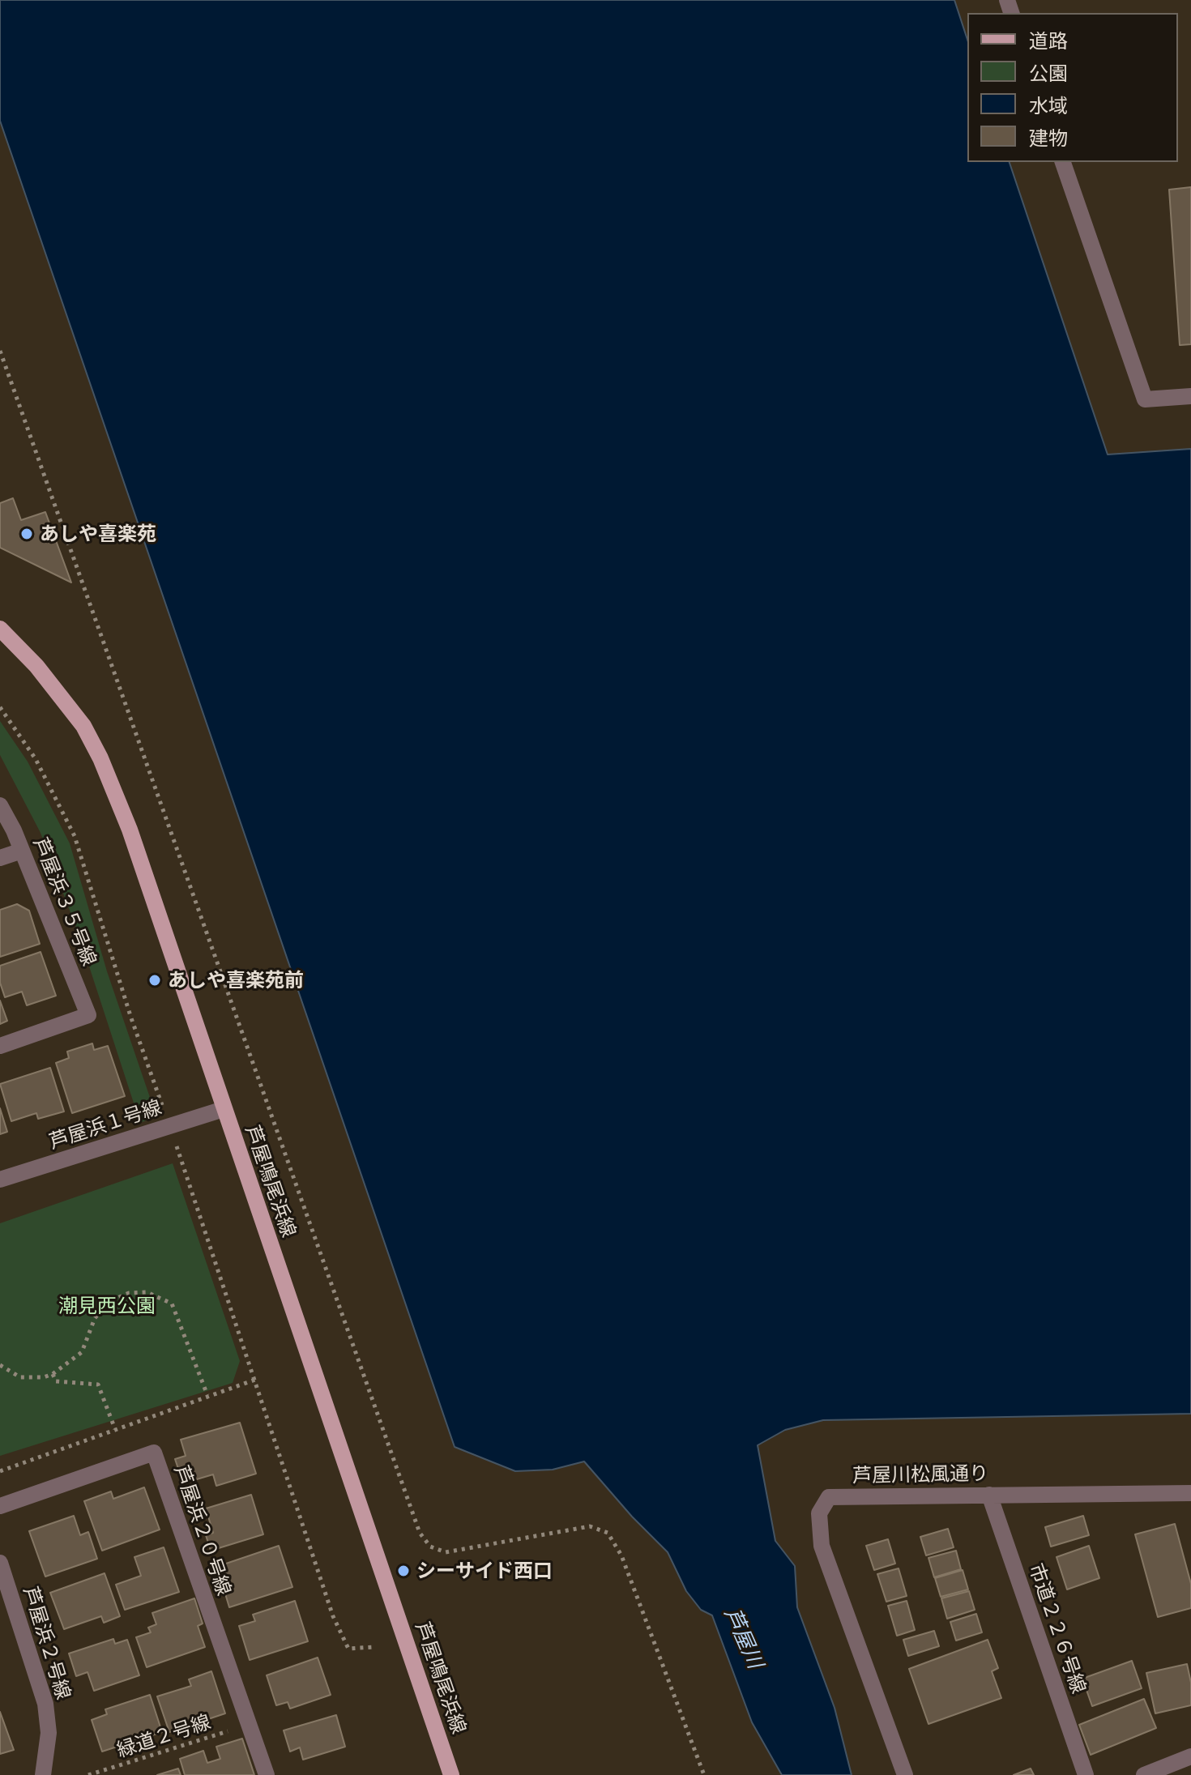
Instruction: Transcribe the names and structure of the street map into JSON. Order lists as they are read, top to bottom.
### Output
{
  "streets": {
    "main road": ["芦屋鳴尾浜線"],
    "street": [
      "芦屋浜３５号線",
      "芦屋浜１号線",
      "芦屋川松風通り",
      "芦屋浜２０号線",
      "市道２２６号線",
      "芦屋浜２号線"
    ],
    "path": ["緑道２号線"]
  },
  "crossings": [
    ["芦屋浜１号線", "芦屋鳴尾浜線"],
    ["芦屋川松風通り", "市道２２６号線"],
    ["芦屋浜２０号線", "緑道２号線"]
  ],
  "water": ["芦屋川"],
  "parks": ["潮見西公園"],
  "places": ["あしや喜楽苑", "あしや喜楽苑前", "シーサイド西口"],
  "legend": [
    "道路",
    "公園",
    "水域",
    "建物"
  ]
}
